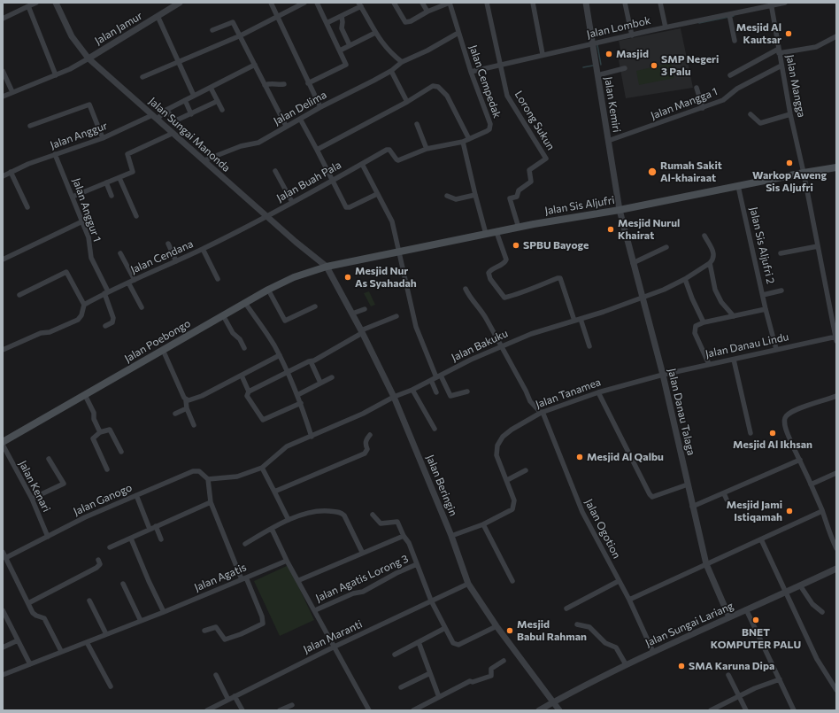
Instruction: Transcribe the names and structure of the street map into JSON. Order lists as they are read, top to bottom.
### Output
{
  "streets": {
    "main road": ["Jalan Sis Aljufri", "Jalan Poebongo"],
    "street": [
      "Jalan Lombok",
      "Jalan Jamur",
      "Jalan Cempedak",
      "Jalan Mangga",
      "Jalan Mangga 1",
      "Jalan Kemiri",
      "Jalan Delima",
      "Lorong Sukun",
      "Jalan Sungai Manonda",
      "Jalan Anggur",
      "Jalan Buah Pala",
      "Jalan Anggur 1",
      "Jalan Sis Aljufri 2",
      "Jalan Cendana",
      "Jalan Bakuku",
      "Jalan Danau Lindu",
      "Jalan Tanamea",
      "Jalan Danau Talaga",
      "Jalan Beringin",
      "Jalan Kenari",
      "Jalan Ganogo",
      "Jalan Ogotion",
      "Jalan Agatis",
      "Jalan Agatis Lorong 3",
      "Jalan Sungai Lariang",
      "Jalan Maranti"
    ]
  },
  "crossings": [
    ["Jalan Lombok", "Jalan Cempedak"],
    ["Jalan Lombok", "Jalan Mangga"],
    ["Jalan Lombok", "Jalan Kemiri"],
    ["Jalan Lombok", "Lorong Sukun"],
    ["Jalan Jamur", "Jalan Sungai Manonda"],
    ["Jalan Cempedak", "Jalan Delima"],
    ["Jalan Cempedak", "Jalan Buah Pala"],
    ["Jalan Mangga", "Jalan Mangga 1"],
    ["Jalan Mangga", "Jalan Sis Aljufri"],
    ["Jalan Mangga", "Jalan Danau Lindu"],
    ["Jalan Mangga 1", "Jalan Kemiri"],
    ["Jalan Kemiri", "Jalan Sis Aljufri"],
    ["Jalan Kemiri", "Jalan Danau Talaga"],
    ["Jalan Delima", "Jalan Sungai Manonda"],
    ["Lorong Sukun", "Jalan Sis Aljufri"],
    ["Jalan Sungai Manonda", "Jalan Anggur"],
    ["Jalan Sungai Manonda", "Jalan Buah Pala"],
    ["Jalan Sungai Manonda", "Jalan Sis Aljufri"],
    ["Jalan Sungai Manonda", "Jalan Cendana"],
    ["Jalan Sungai Manonda", "Jalan Poebongo"],
    ["Jalan Sungai Manonda", "Jalan Beringin"],
    ["Jalan Anggur", "Jalan Anggur 1"],
    ["Jalan Buah Pala", "Jalan Cendana"],
    ["Jalan Sis Aljufri", "Jalan Sis Aljufri 2"],
    ["Jalan Sis Aljufri", "Jalan Poebongo"],
    ["Jalan Sis Aljufri", "Jalan Danau Talaga"],
    ["Jalan Sis Aljufri", "Jalan Beringin"],
    ["Jalan Anggur 1", "Jalan Cendana"],
    ["Jalan Sis Aljufri 2", "Jalan Danau Lindu"],
    ["Jalan Poebongo", "Jalan Beringin"],
    ["Jalan Bakuku", "Jalan Danau Talaga"],
    ["Jalan Bakuku", "Jalan Beringin"],
    ["Jalan Bakuku", "Jalan Ganogo"],
    ["Jalan Bakuku", "Jalan Ogotion"],
    ["Jalan Danau Lindu", "Jalan Tanamea"],
    ["Jalan Danau Lindu", "Jalan Danau Talaga"],
    ["Jalan Tanamea", "Jalan Danau Talaga"],
    ["Jalan Tanamea", "Jalan Beringin"],
    ["Jalan Tanamea", "Jalan Ogotion"],
    ["Jalan Danau Talaga", "Jalan Sungai Lariang"],
    ["Jalan Beringin", "Jalan Sungai Lariang"],
    ["Jalan Beringin", "Jalan Maranti"],
    ["Jalan Kenari", "Jalan Ganogo"],
    ["Jalan Ogotion", "Jalan Sungai Lariang"]
  ],
  "places": [
    "Mesjid Al Kautsar",
    "Masjid",
    "SMP Negeri 3 Palu",
    "Warkop Aweng Sis Aljufri",
    "Rumah Sakit Al-khairaat",
    "Mesjid Nurul Khairat",
    "SPBU Bayoge",
    "Mesjid Nur As Syahadah",
    "Mesjid Al Ikhsan",
    "Mesjid Al Qalbu",
    "Mesjid Jami Istiqamah",
    "BNET KOMPUTER PALU",
    "Mesjid Babul Rahman",
    "SMA Karuna Dipa"
  ]
}
